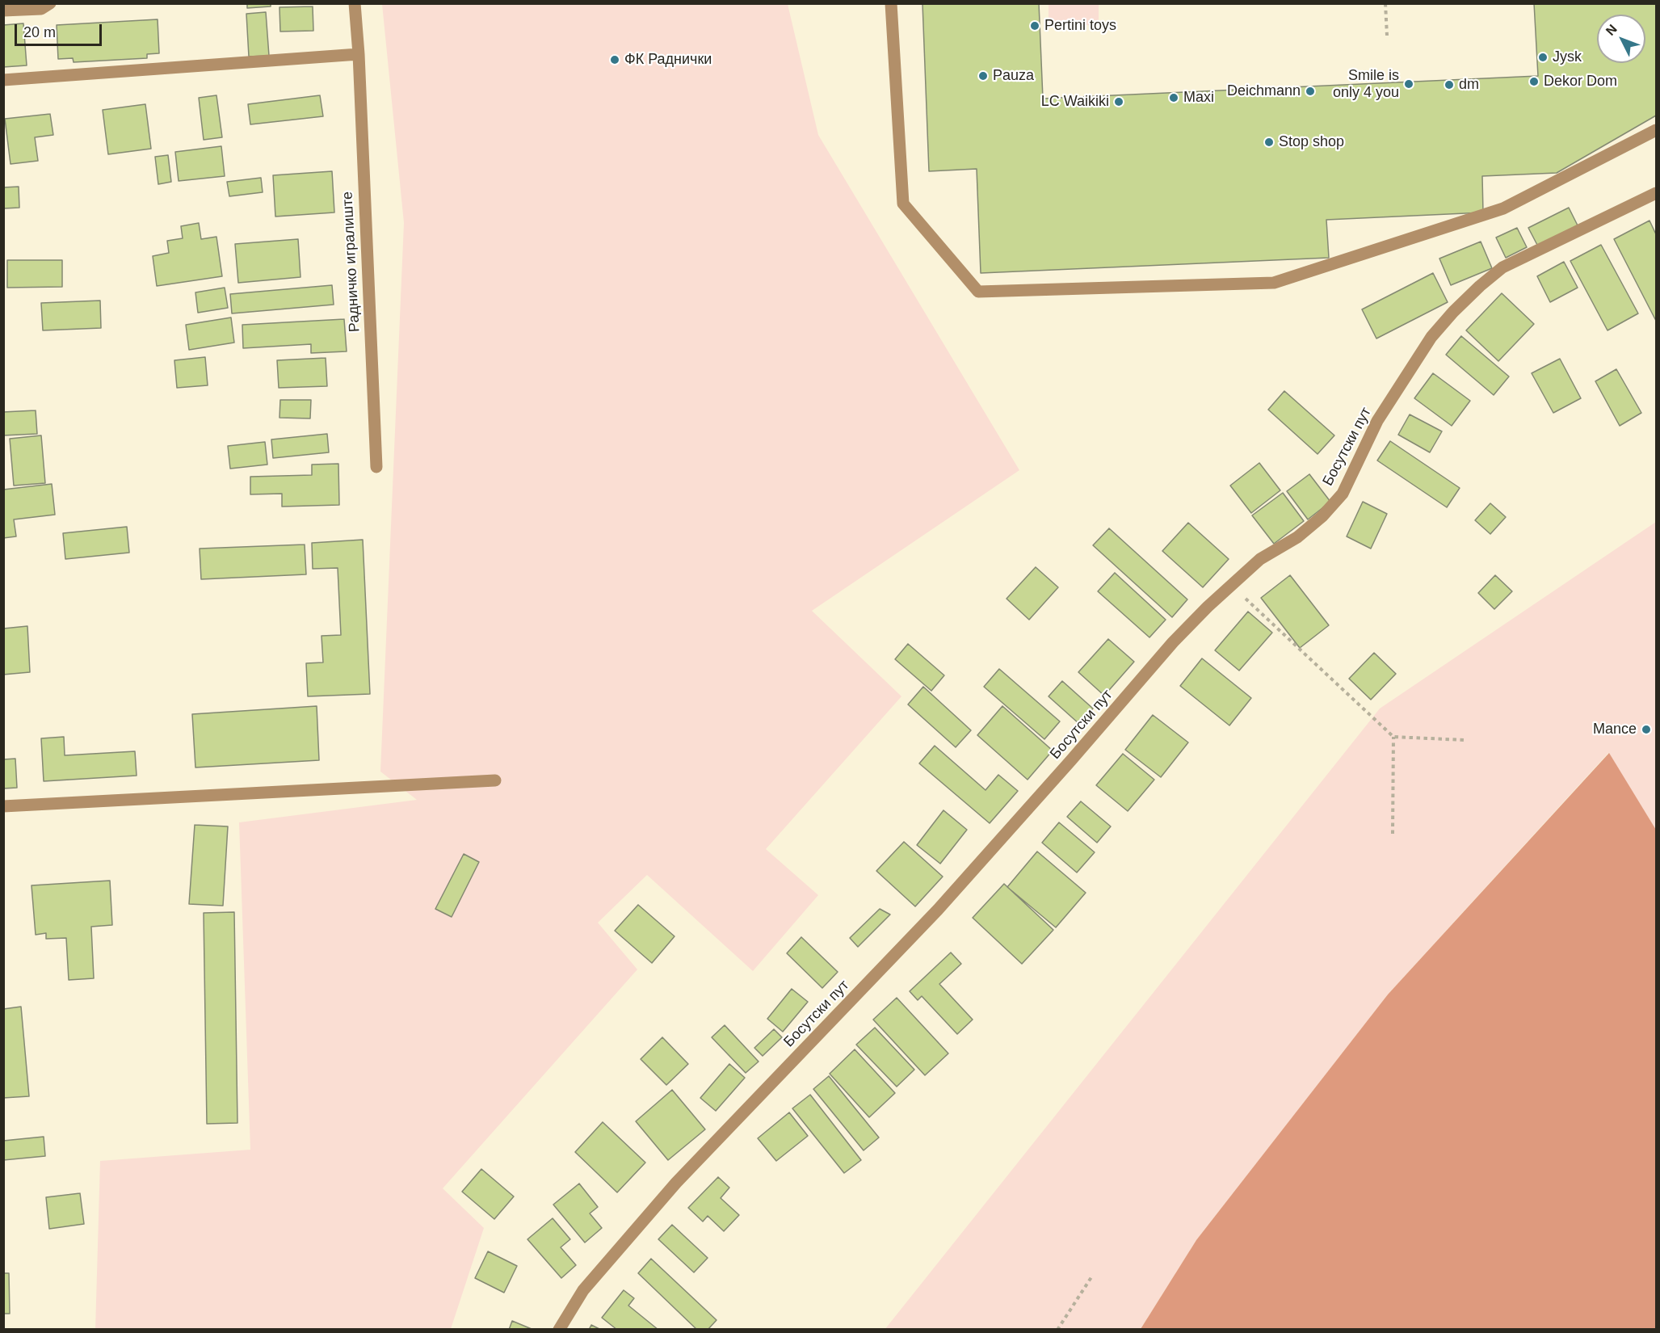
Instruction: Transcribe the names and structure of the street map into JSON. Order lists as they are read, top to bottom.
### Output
{
  "streets": {
    "street": ["Радничко игралиште", "Босутски пут"]
  },
  "places": [
    "Pertini toys",
    "Jysk",
    "ФК Раднички",
    "Pauza",
    "Dekor Dom",
    "Smile is only 4 you",
    "dm",
    "Deichmann",
    "Maxi",
    "LC Waikiki",
    "Stop shop",
    "Mance"
  ],
  "scale_bar": "20 m",
  "north": "top left"
}
